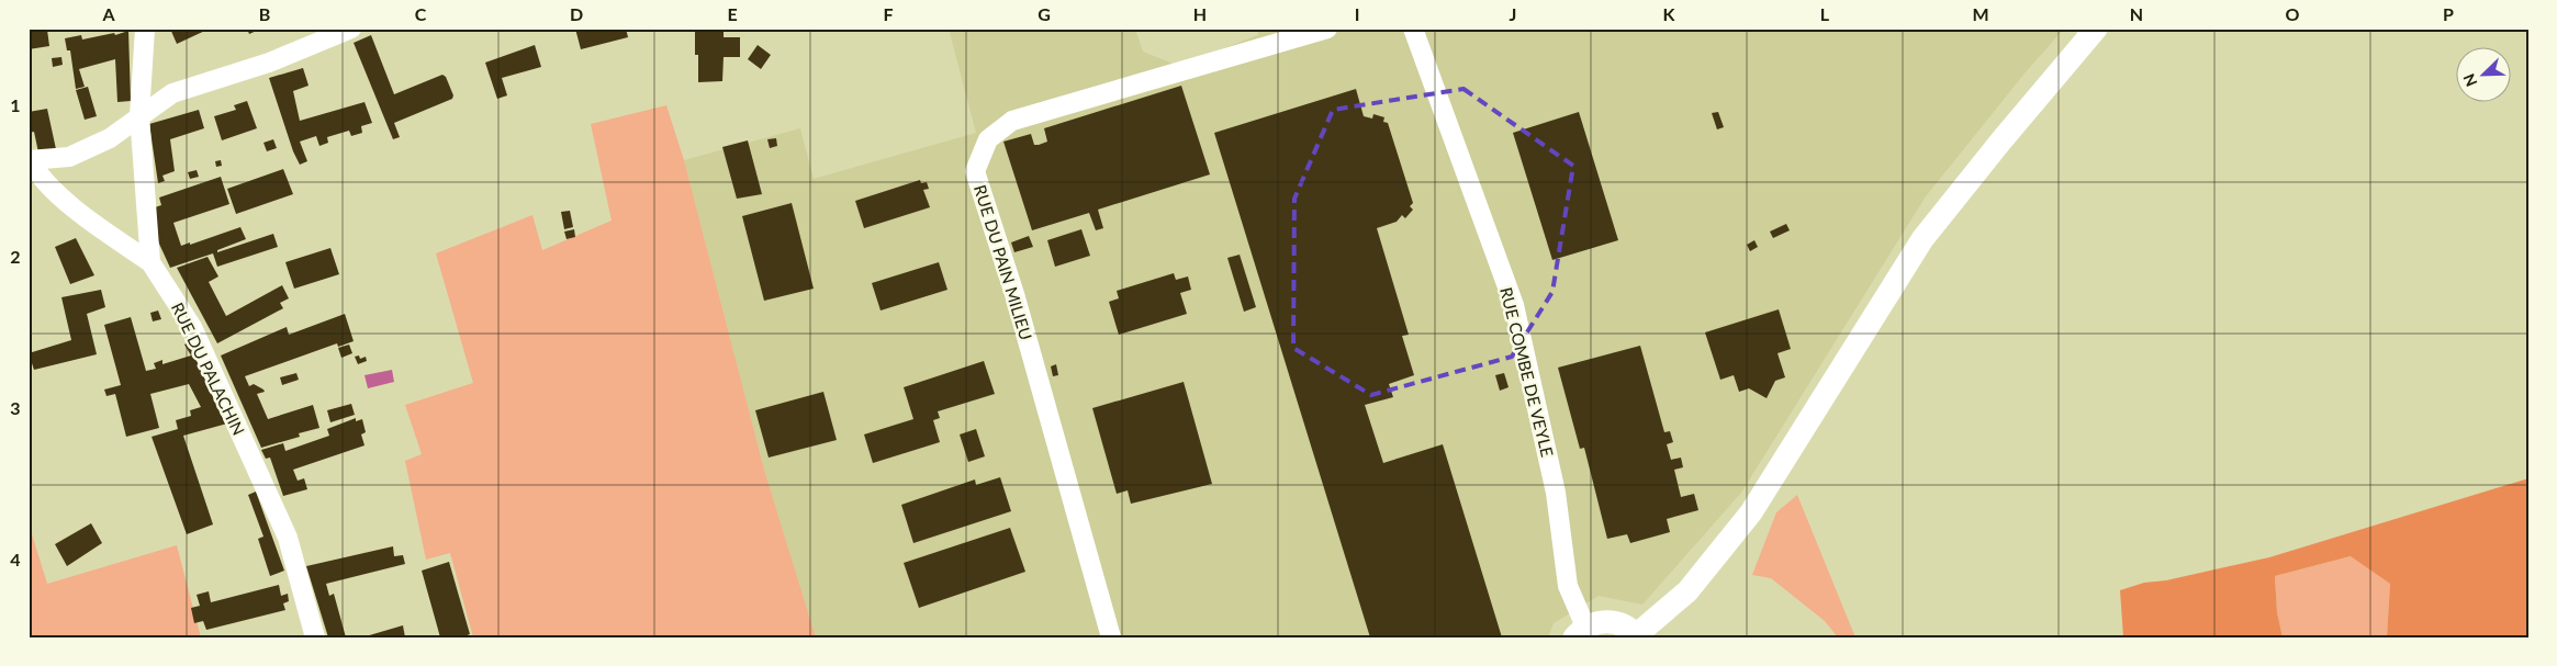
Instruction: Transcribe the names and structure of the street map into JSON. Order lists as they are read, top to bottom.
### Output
{
  "streets": {
    "street": ["RUE DU PAIN MILIEU", "RUE DU PALACHIN", "RUE COMBE DE VEYLE"]
  },
  "north": "bottom left",
  "grid": {
    "columns": [
      "A",
      "B",
      "C",
      "D",
      "E",
      "F",
      "G",
      "H",
      "I",
      "J",
      "K",
      "L",
      "M",
      "N",
      "O",
      "P"
    ],
    "rows": [
      "1",
      "2",
      "3",
      "4"
    ]
  }
}
